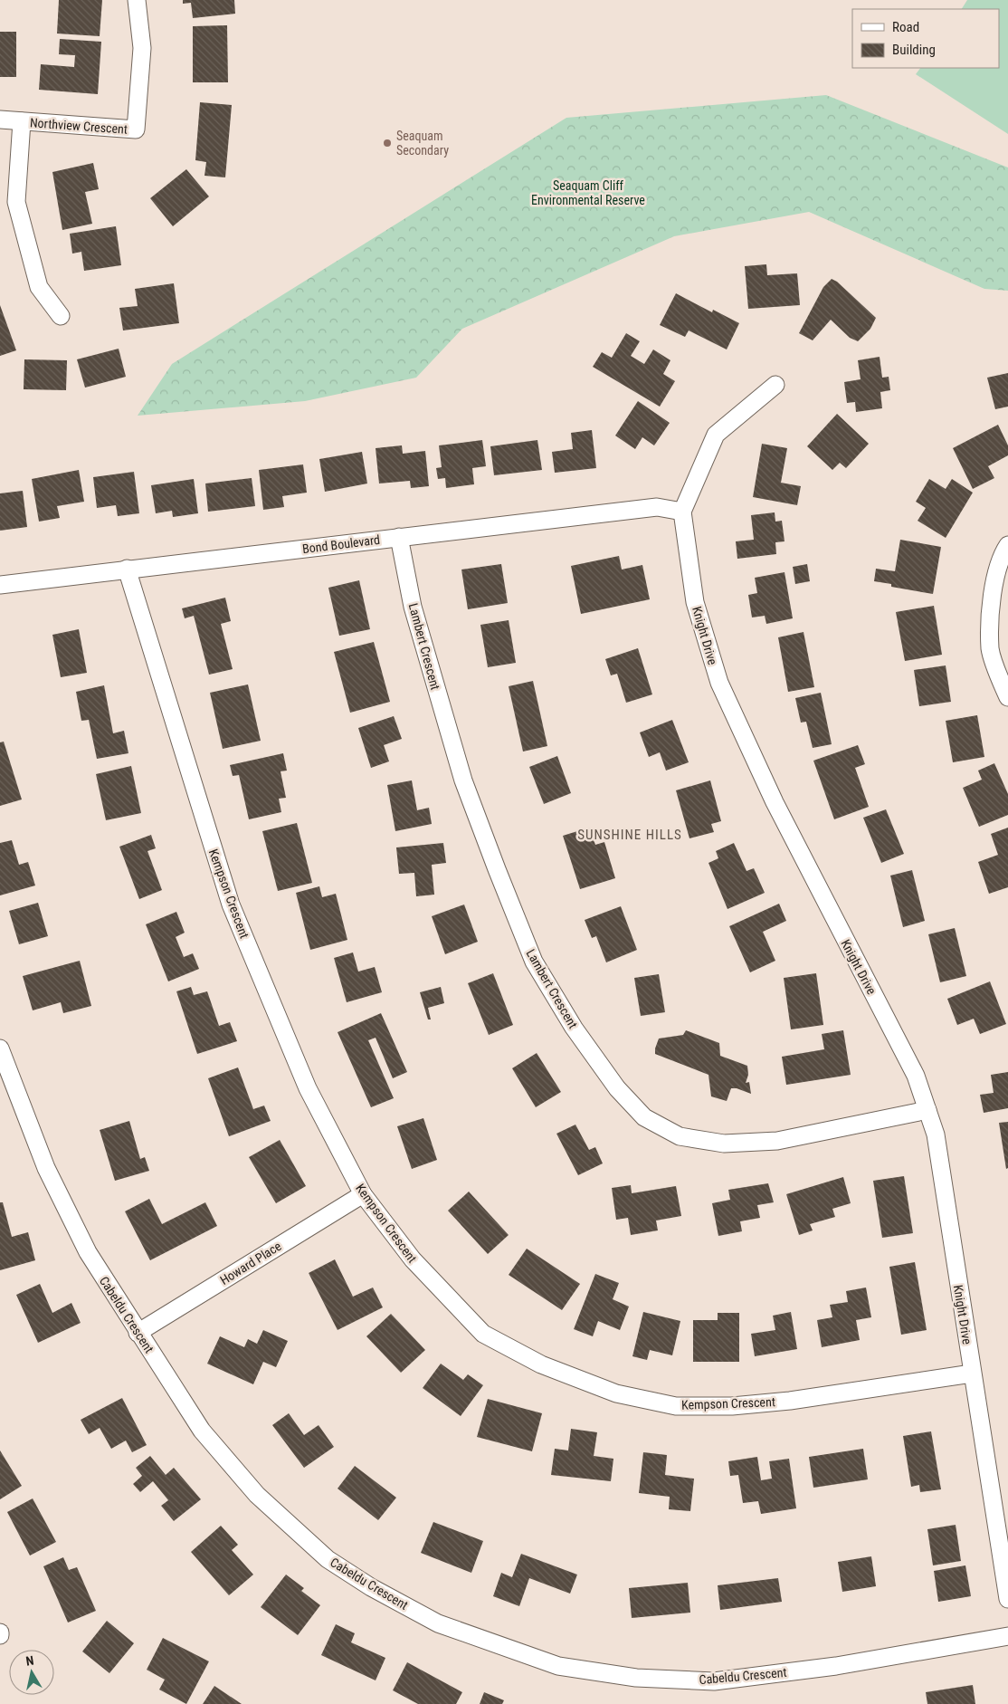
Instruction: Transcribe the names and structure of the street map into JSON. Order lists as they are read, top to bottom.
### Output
{
  "streets": {
    "street": [
      "Northview Crescent",
      "Bond Boulevard",
      "Knight Drive",
      "Lambert Crescent",
      "Kempson Crescent",
      "Howard Place",
      "Cabeldu Crescent"
    ]
  },
  "crossings": [
    ["Bond Boulevard", "Knight Drive"],
    ["Bond Boulevard", "Lambert Crescent"],
    ["Bond Boulevard", "Kempson Crescent"],
    ["Knight Drive", "Lambert Crescent"],
    ["Knight Drive", "Kempson Crescent"],
    ["Kempson Crescent", "Howard Place"],
    ["Howard Place", "Cabeldu Crescent"]
  ],
  "districts": ["SUNSHINE HILLS"],
  "parks": ["Seaquam Cliff Environmental Reserve"],
  "places": ["Seaquam Secondary"],
  "legend": ["Road", "Building"],
  "north": "top"
}
